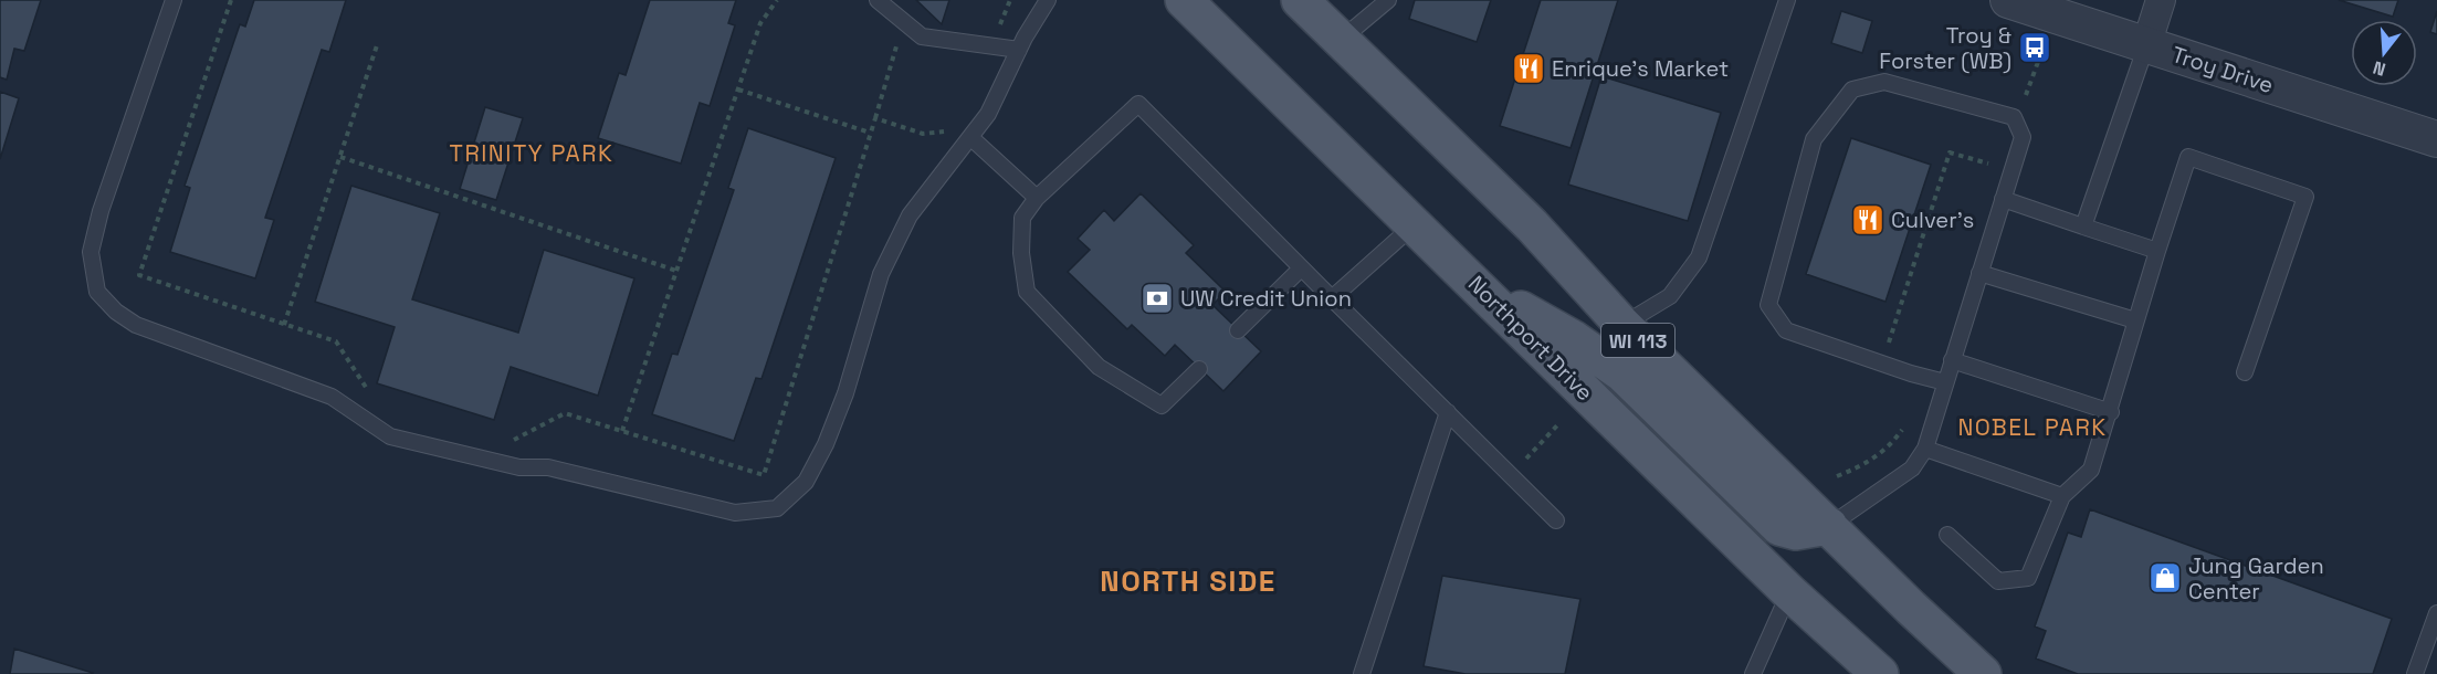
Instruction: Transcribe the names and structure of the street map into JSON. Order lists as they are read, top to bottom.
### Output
{
  "streets": {
    "main road": ["Northport Drive", "WI 113"],
    "street": ["Troy Drive"]
  },
  "districts": ["TRINITY PARK", "NOBEL PARK", "NORTH SIDE"],
  "places": {
    "bus stop": ["Troy & Forster (WB)"],
    "restaurant": ["Enrique's Market", "Culver's"],
    "bank": ["UW Credit Union"],
    "shop": ["Jung Garden Center"]
  },
  "north": "bottom"
}
